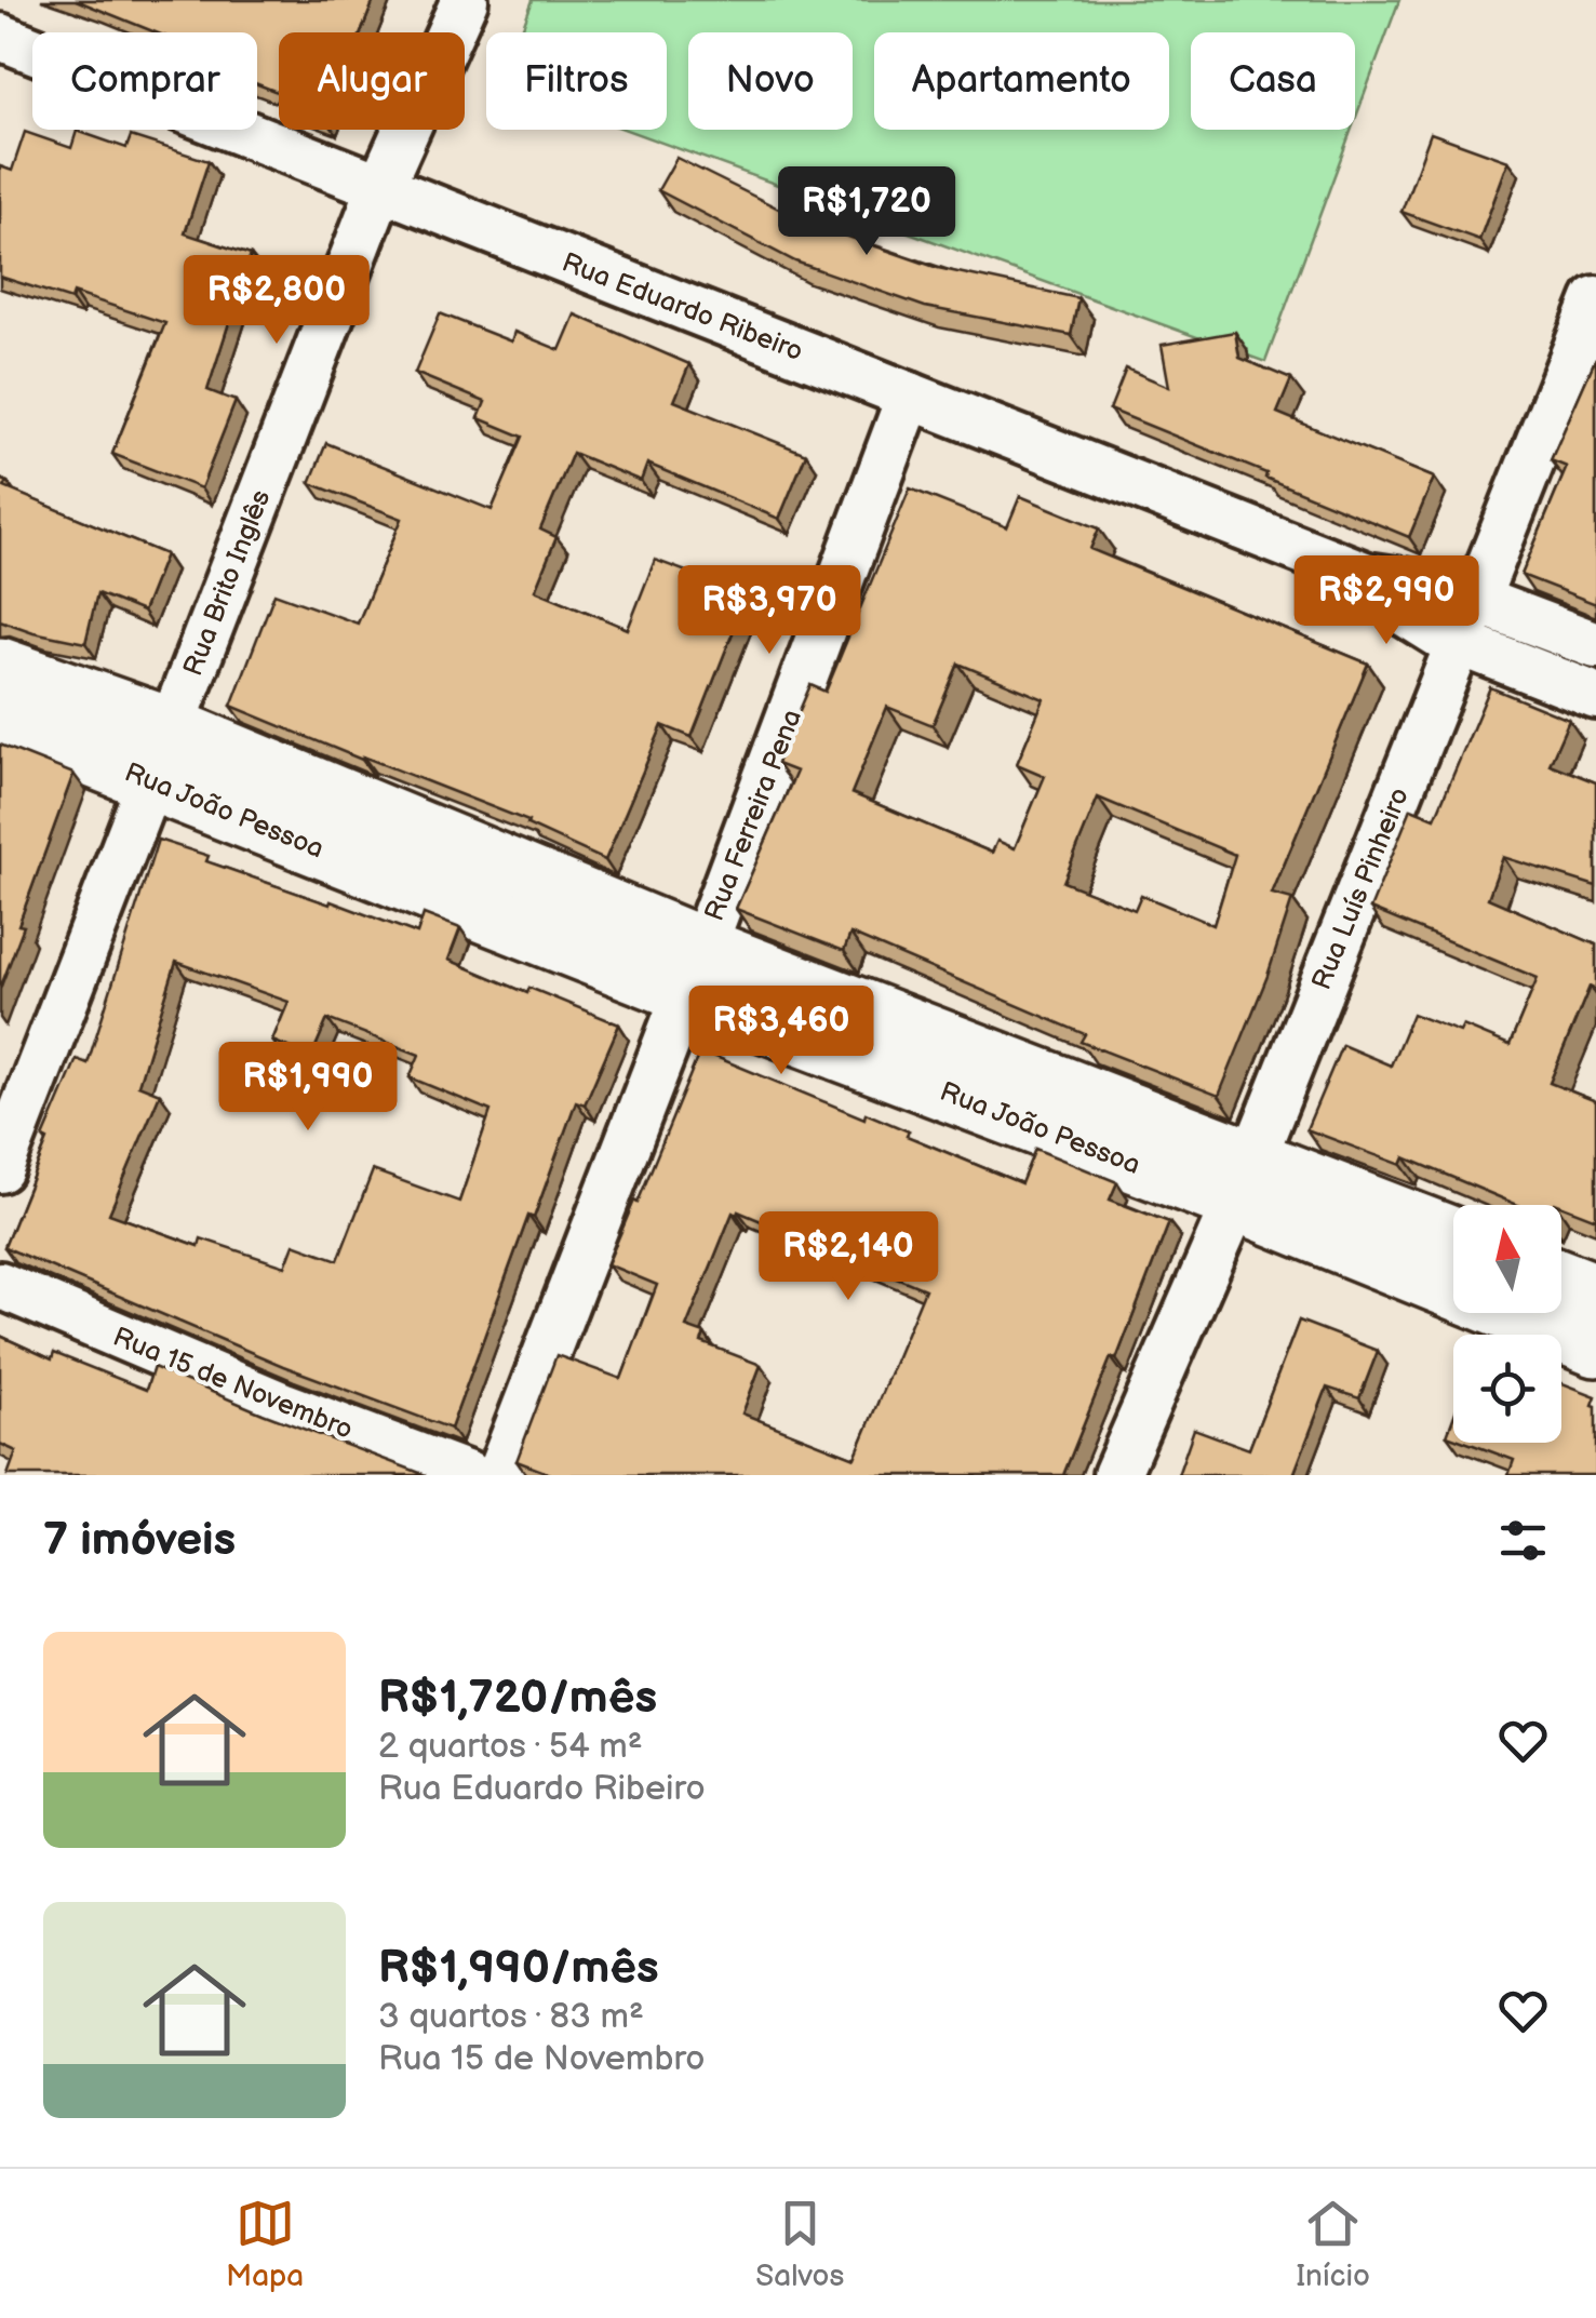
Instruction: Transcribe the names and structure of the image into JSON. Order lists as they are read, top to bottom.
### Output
{
  "streets": {
    "street": [
      "Rua Eduardo Ribeiro",
      "Rua Brito Inglês",
      "Rua João Pessoa",
      "Rua Ferreira Pena",
      "Rua Luís Pinheiro",
      "Rua 15 de Novembro"
    ]
  },
  "crossings": [
    ["Rua Eduardo Ribeiro", "Rua Brito Inglês"],
    ["Rua Eduardo Ribeiro", "Rua Ferreira Pena"],
    ["Rua Eduardo Ribeiro", "Rua Luís Pinheiro"],
    ["Rua Brito Inglês", "Rua João Pessoa"],
    ["Rua João Pessoa", "Rua Ferreira Pena"],
    ["Rua João Pessoa", "Rua Luís Pinheiro"]
  ],
  "north": "top",
  "page": {
    "chip": [
      "Comprar",
      "Alugar",
      "Filtros",
      "Novo",
      "Apartamento",
      "Casa"
    ],
    "price": [
      "R$1,720",
      "R$2,800",
      "R$2,990",
      "R$3,970",
      "R$3,460",
      "R$1,990",
      "R$2,140"
    ],
    "heading": "7 imóveis",
    "list": [
      {
        "name": "R$1,720/mês",
        "note": "2 quartos · 54 m² · Rua Eduardo Ribeiro"
      },
      {
        "name": "R$1,990/mês",
        "note": "3 quartos · 83 m² · Rua 15 de Novembro"
      }
    ],
    "tabs": ["Mapa", "Salvos", "Início"]
  }
}
